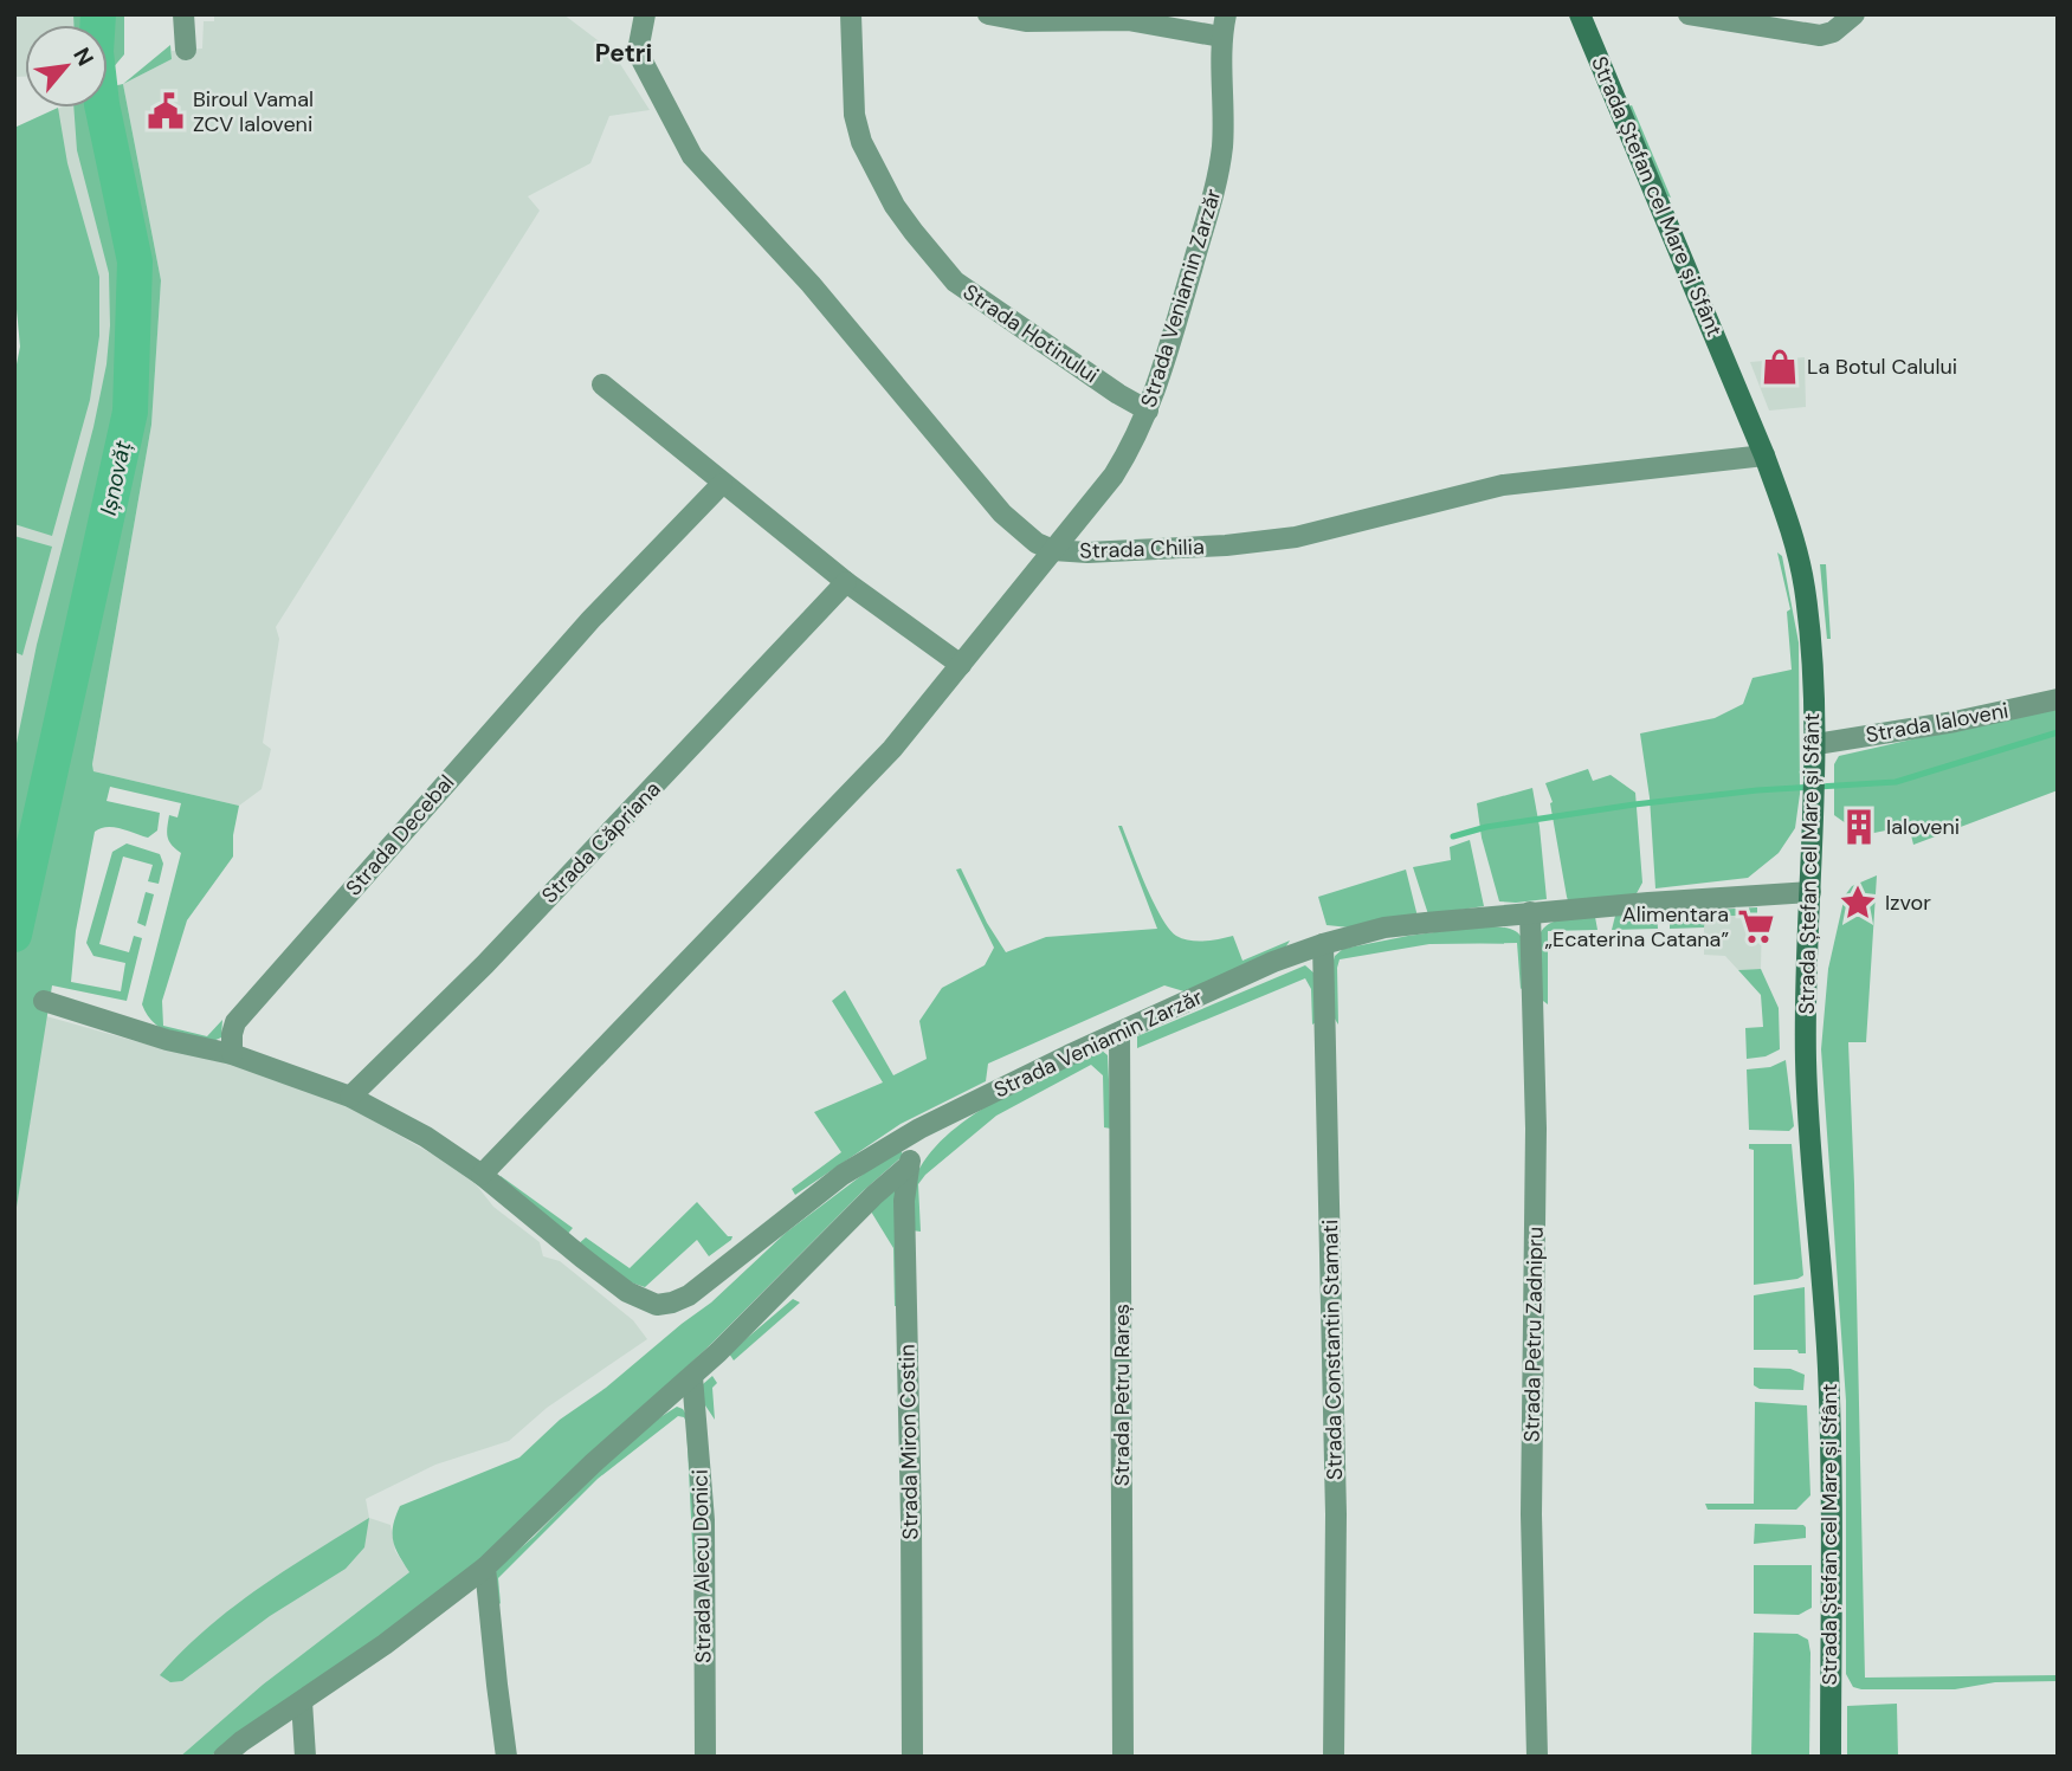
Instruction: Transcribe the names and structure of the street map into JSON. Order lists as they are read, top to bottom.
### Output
{
  "streets": {
    "main road": ["Strada Ștefan cel Mare și Sfânt"],
    "street": [
      "Strada Veniamin Zarzăr",
      "Strada Hotinului",
      "Strada Chilia",
      "Strada Ialoveni",
      "Strada Decebal",
      "Strada Căpriana",
      "Strada Petru Zadnipru",
      "Strada Constantin Stamati",
      "Strada Petru Rareș",
      "Strada Miron Costin",
      "Strada Alecu Donici"
    ]
  },
  "crossings": [
    ["Strada Ștefan cel Mare și Sfânt", "Strada Veniamin Zarzăr"],
    ["Strada Ștefan cel Mare și Sfânt", "Strada Chilia"],
    ["Strada Ștefan cel Mare și Sfânt", "Strada Ialoveni"],
    ["Strada Veniamin Zarzăr", "Strada Hotinului"],
    ["Strada Veniamin Zarzăr", "Strada Chilia"],
    ["Strada Veniamin Zarzăr", "Strada Decebal"],
    ["Strada Veniamin Zarzăr", "Strada Căpriana"],
    ["Strada Veniamin Zarzăr", "Strada Petru Zadnipru"],
    ["Strada Veniamin Zarzăr", "Strada Constantin Stamati"],
    ["Strada Veniamin Zarzăr", "Strada Petru Rareș"],
    ["Strada Veniamin Zarzăr", "Strada Miron Costin"]
  ],
  "districts": ["Petri"],
  "water": ["Ișnovăț"],
  "places": {
    "public building": ["Biroul Vamal ZCV Ialoveni"],
    "shop": ["La Botul Calului"],
    "building": ["Ialoveni"],
    "place": ["Izvor"],
    "supermarket": ["Alimentara „Ecaterina Catana”"]
  },
  "north": "top right"
}
